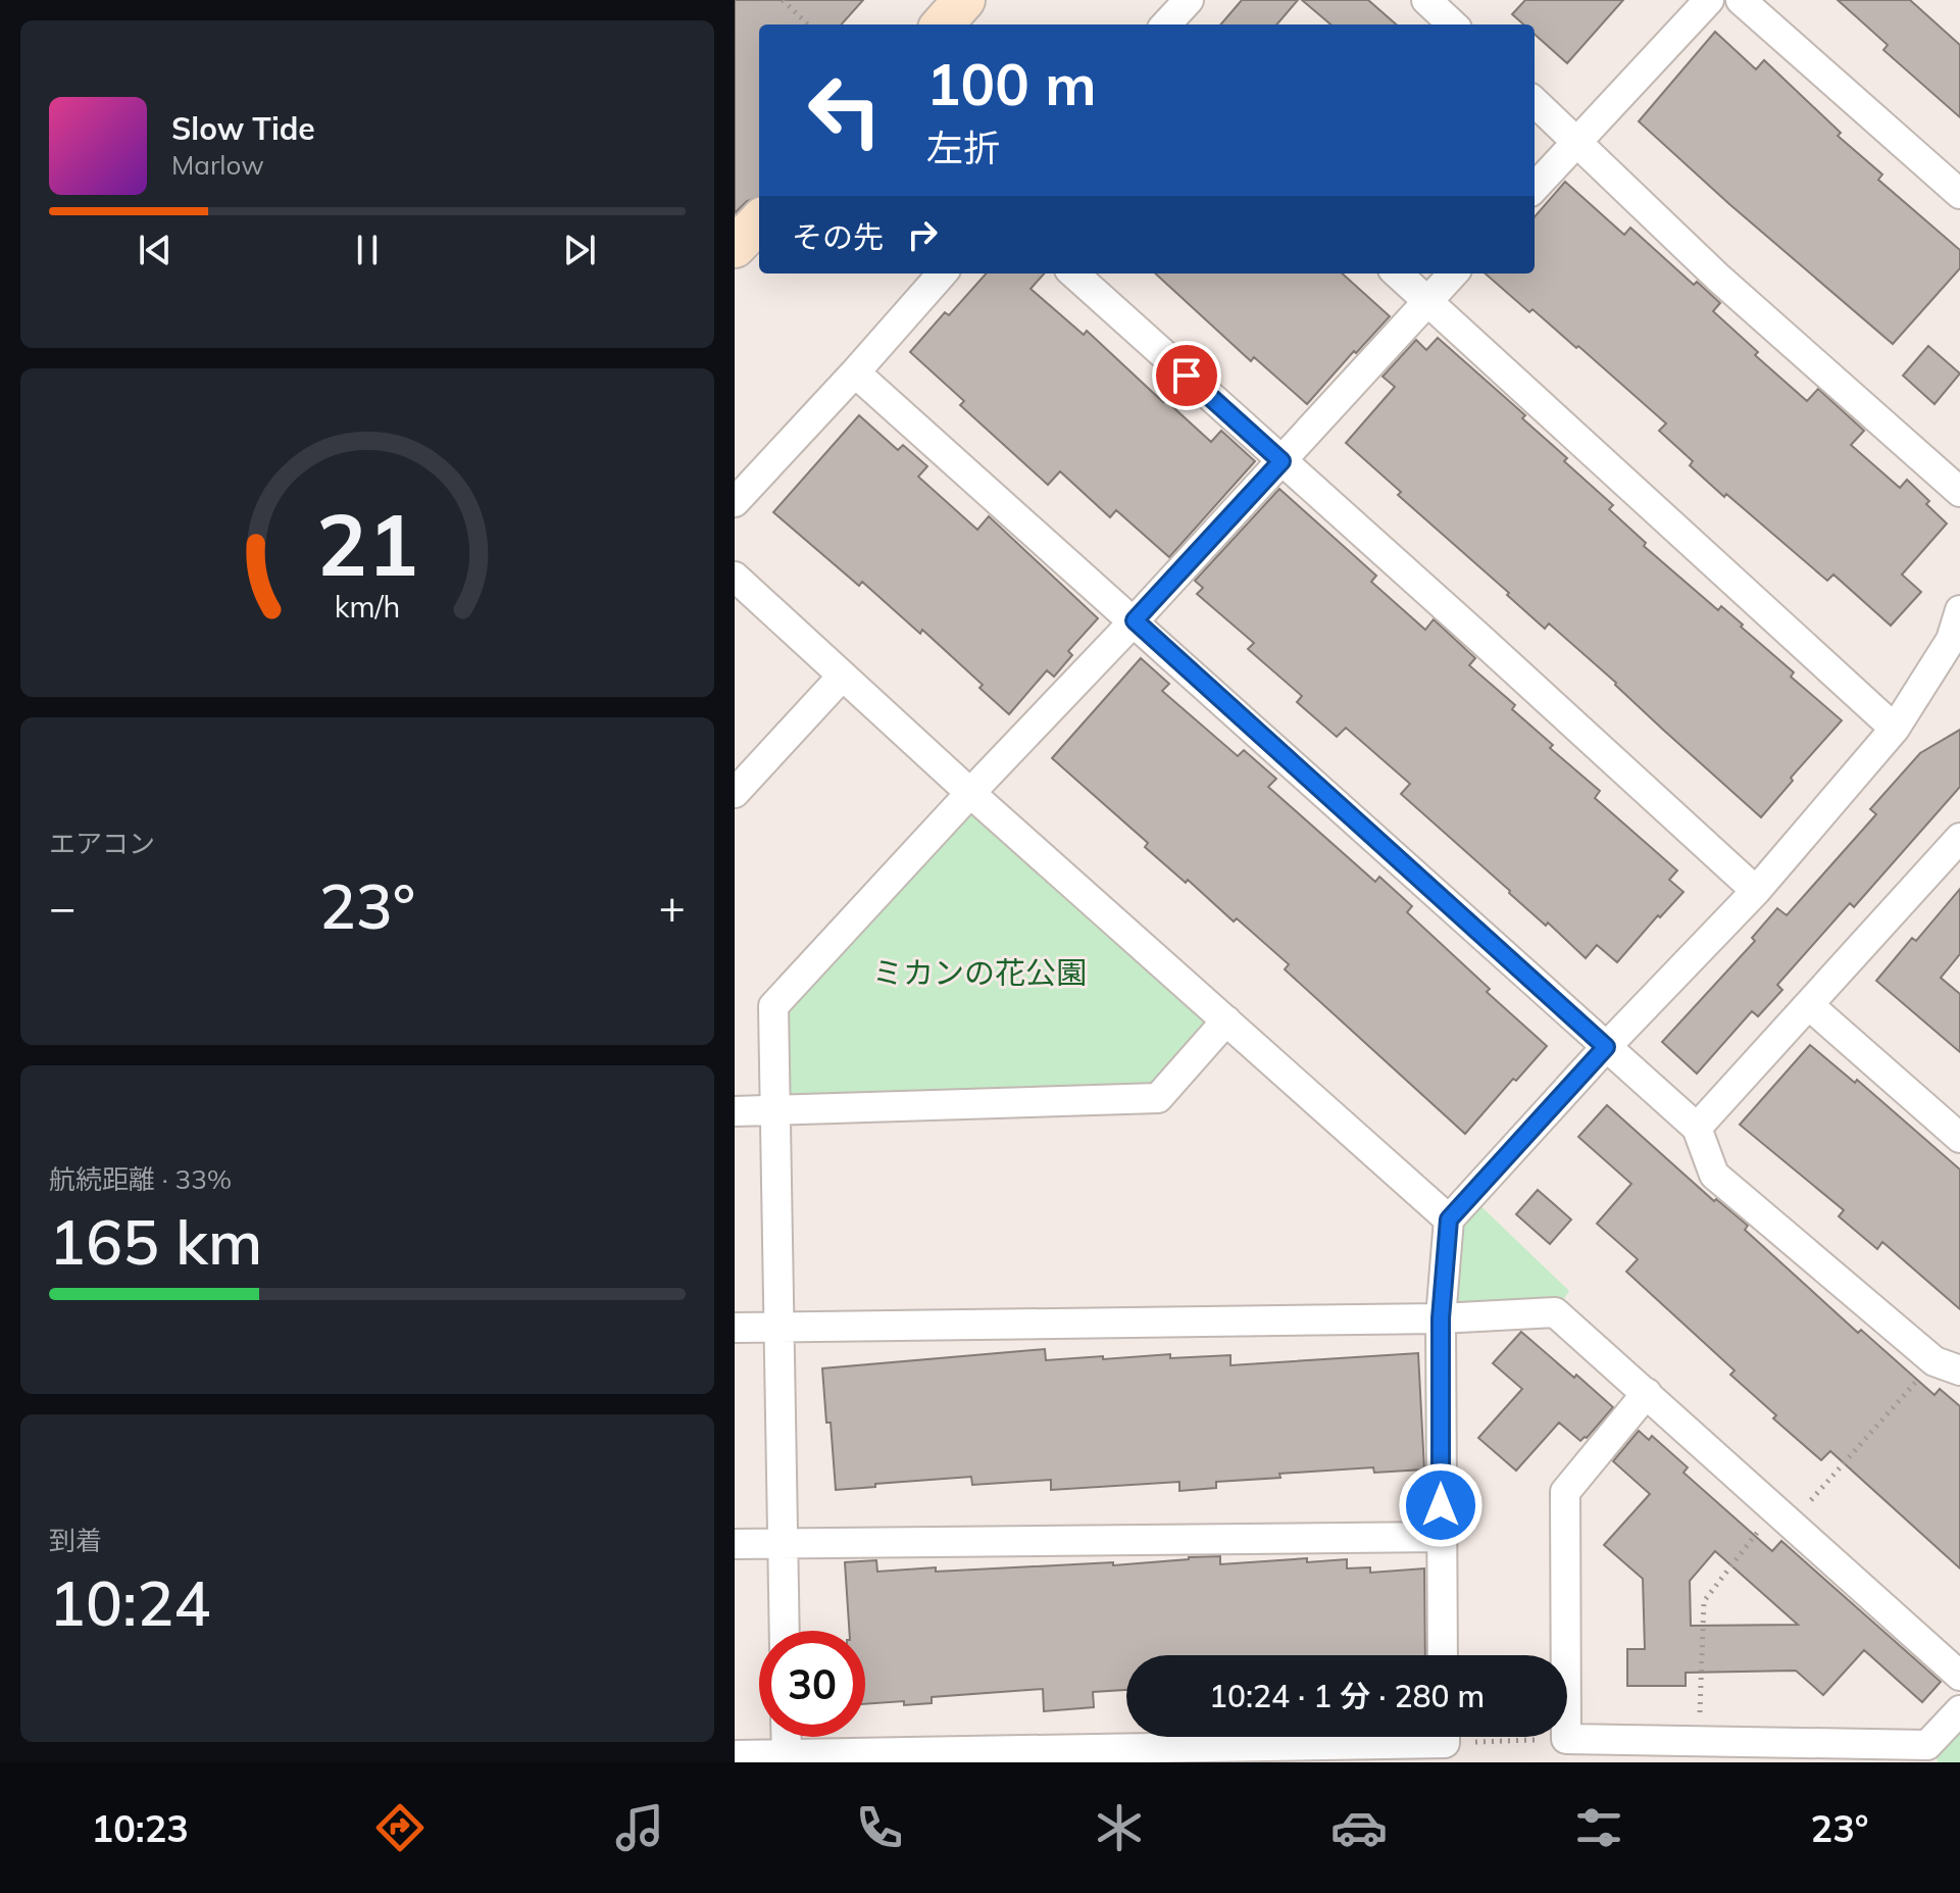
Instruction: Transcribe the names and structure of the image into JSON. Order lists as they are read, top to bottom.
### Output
{
  "parks": ["ミカンの花公園"],
  "page": {
    "turn": ["100 m", "左折"],
    "song": ["Slow Tide", "Marlow"],
    "then": "その先",
    "tile": [
      "エアコン",
      ["航続距離 · 33%", "165 km"],
      ["到着", "10:24"]
    ],
    "heat": ["−", "23°", "+"],
    "limit": "30",
    "trip": "10:24 · 1 分 · 280 m",
    "tabs": ["10:23", "23°"],
    "gauge": ["21", "km/h"]
  }
}
